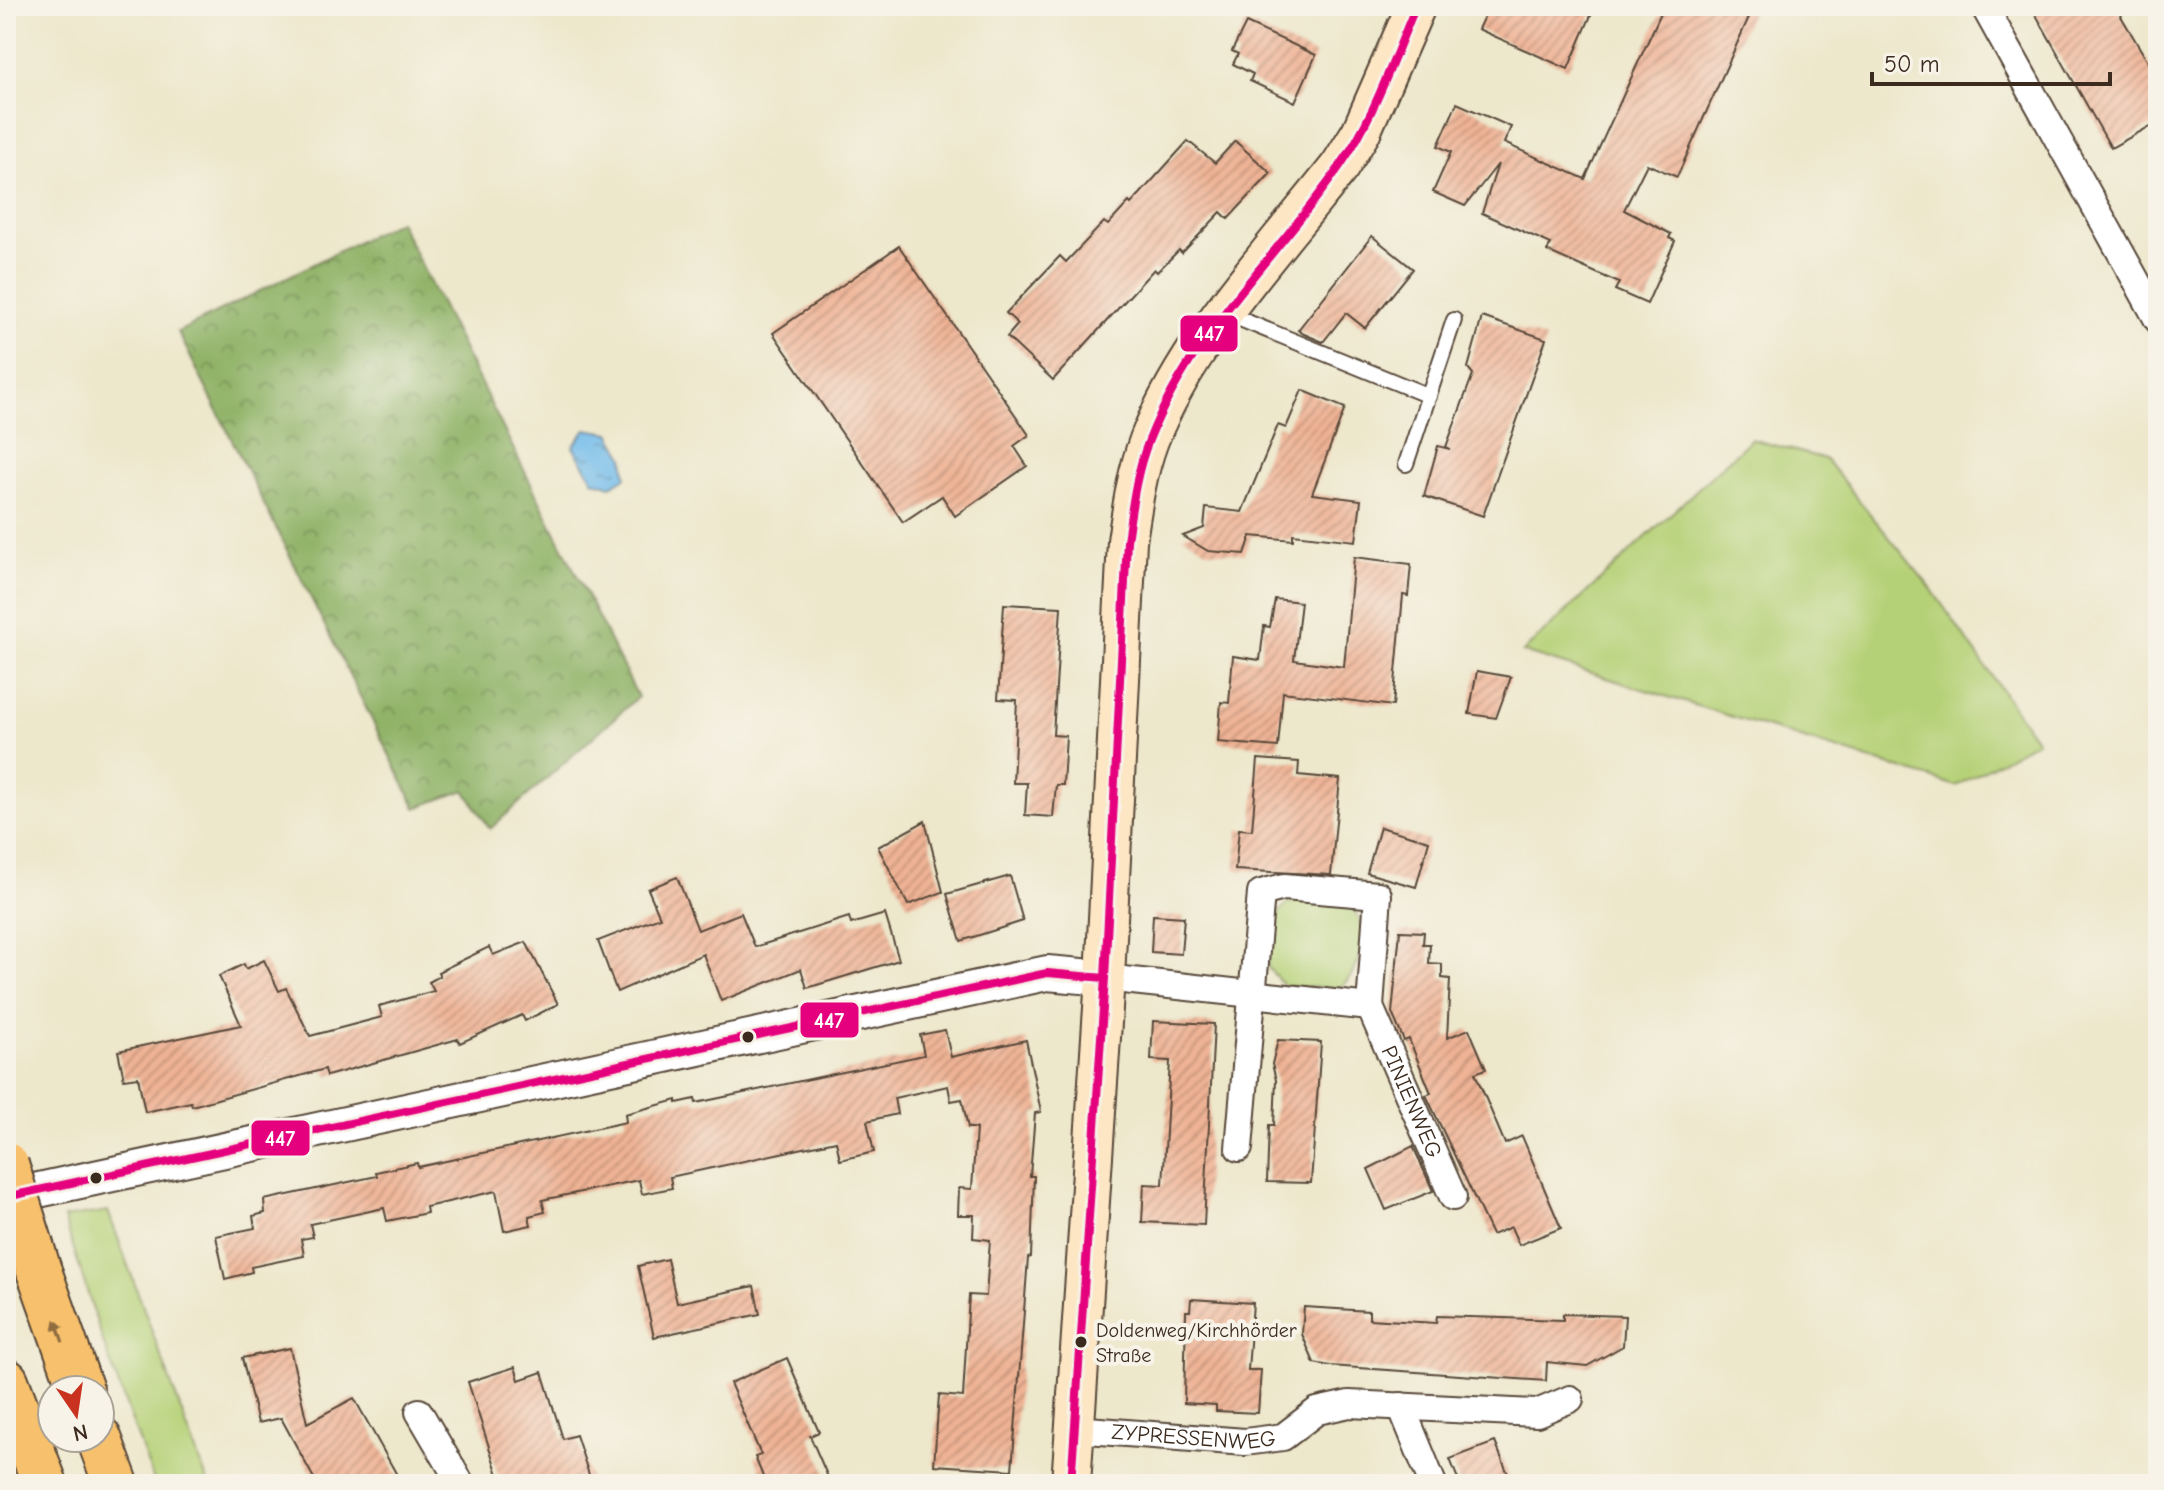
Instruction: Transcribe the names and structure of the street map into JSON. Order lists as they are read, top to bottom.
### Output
{
  "streets": {
    "street": ["PINIENWEG", "ZYPRESSENWEG"]
  },
  "places": ["Doldenweg/Kirchhörder Straße"],
  "lines": ["transit line 447"],
  "scale_bar": "50 m",
  "north": "bottom"
}
